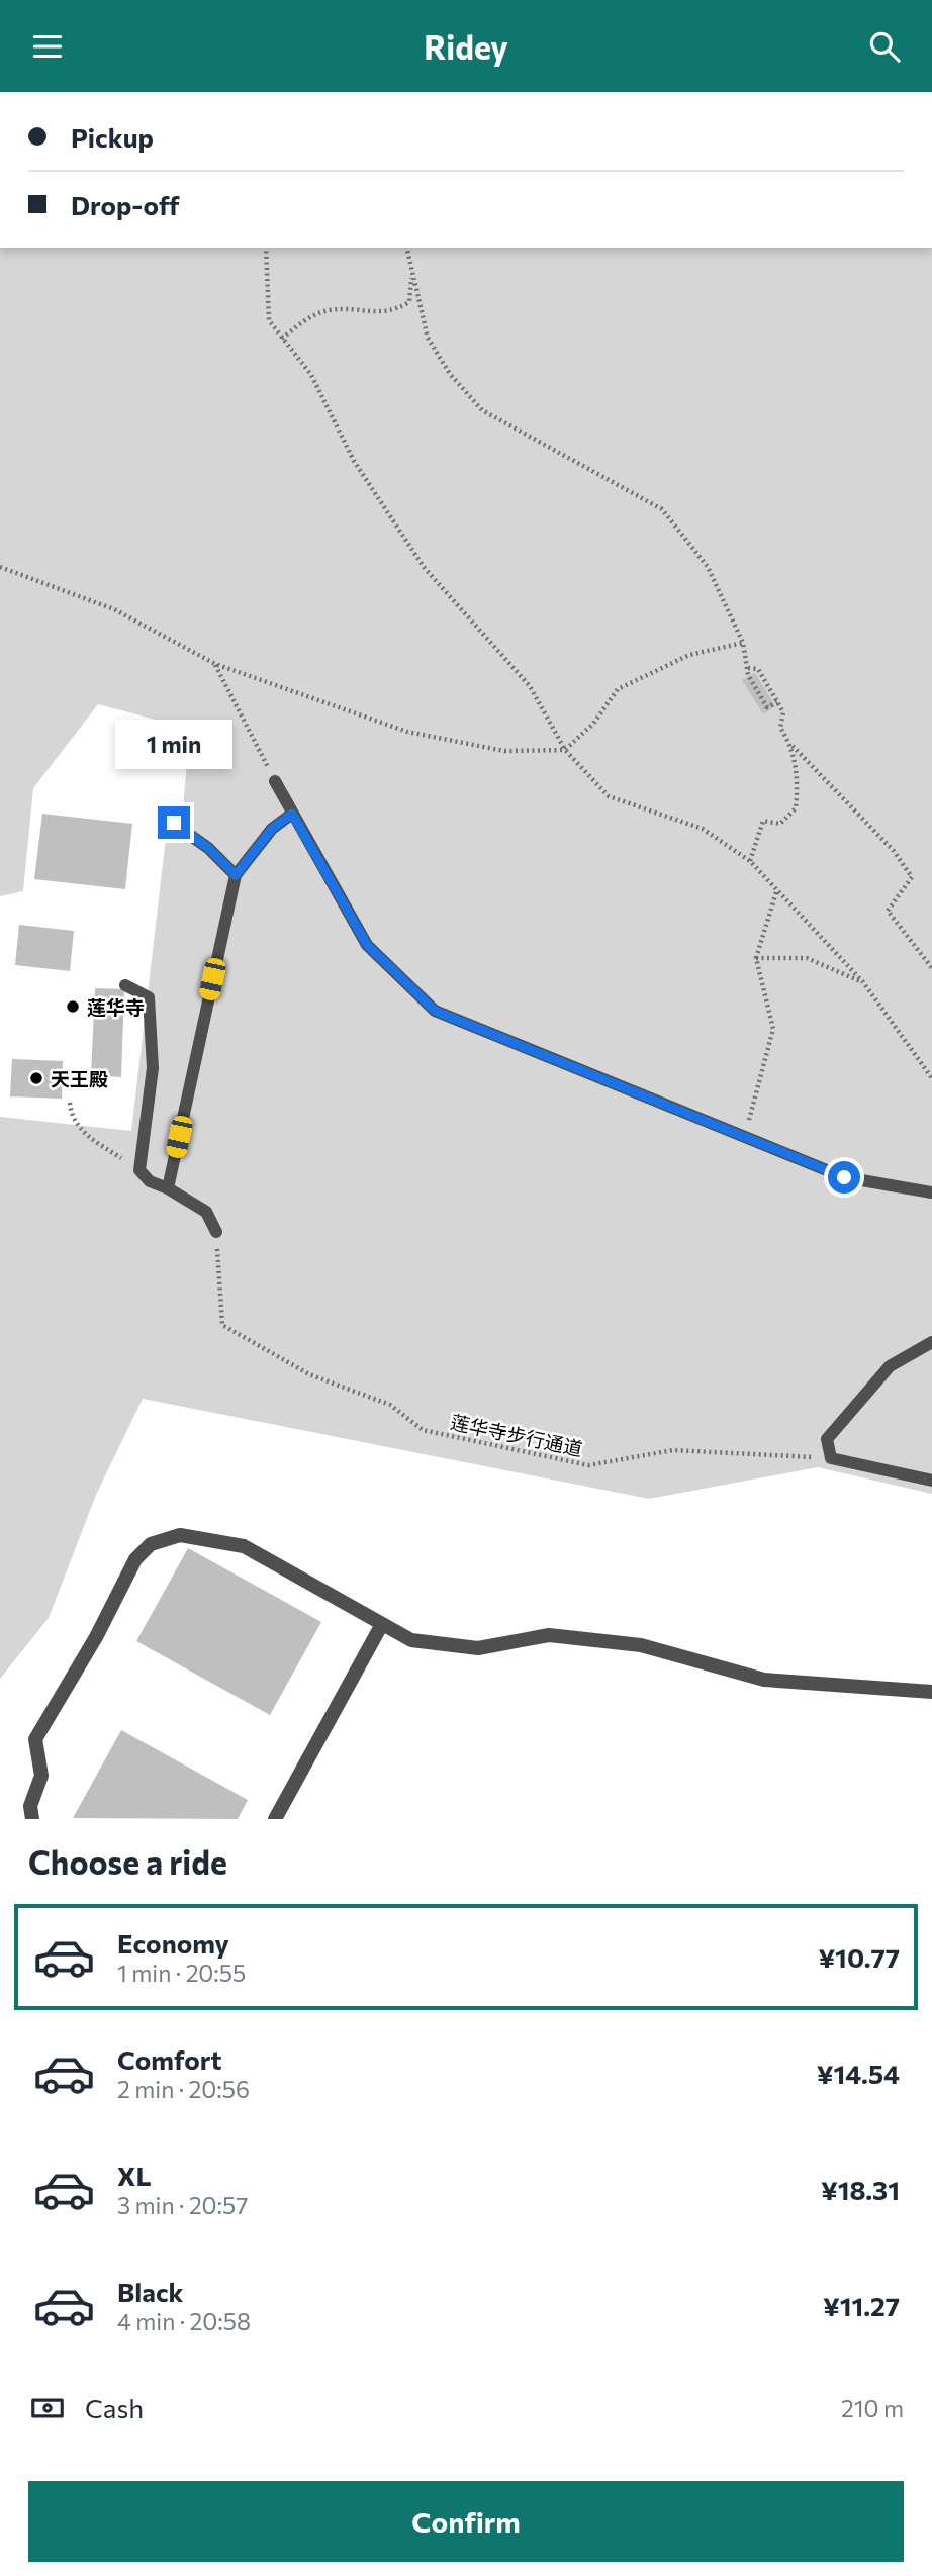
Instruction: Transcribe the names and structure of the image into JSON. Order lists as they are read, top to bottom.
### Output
{
  "streets": {
    "path": ["莲华寺步行通道"]
  },
  "places": ["莲华寺", "天王殿"],
  "page": {
    "header": "Ridey",
    "banner": ["Pickup", "Drop-off"],
    "bubble": "1 min",
    "heading": "Choose a ride",
    "list": [
      {
        "name": "Economy",
        "note": "1 min · 20:55",
        "value": "¥10.77"
      },
      {
        "name": "Comfort",
        "note": "2 min · 20:56",
        "value": "¥14.54"
      },
      {
        "name": "XL",
        "note": "3 min · 20:57",
        "value": "¥18.31"
      },
      {
        "name": "Black",
        "note": "4 min · 20:58",
        "value": "¥11.27"
      }
    ],
    "pay": ["Cash", "210 m"],
    "buttons": "Confirm"
  }
}
